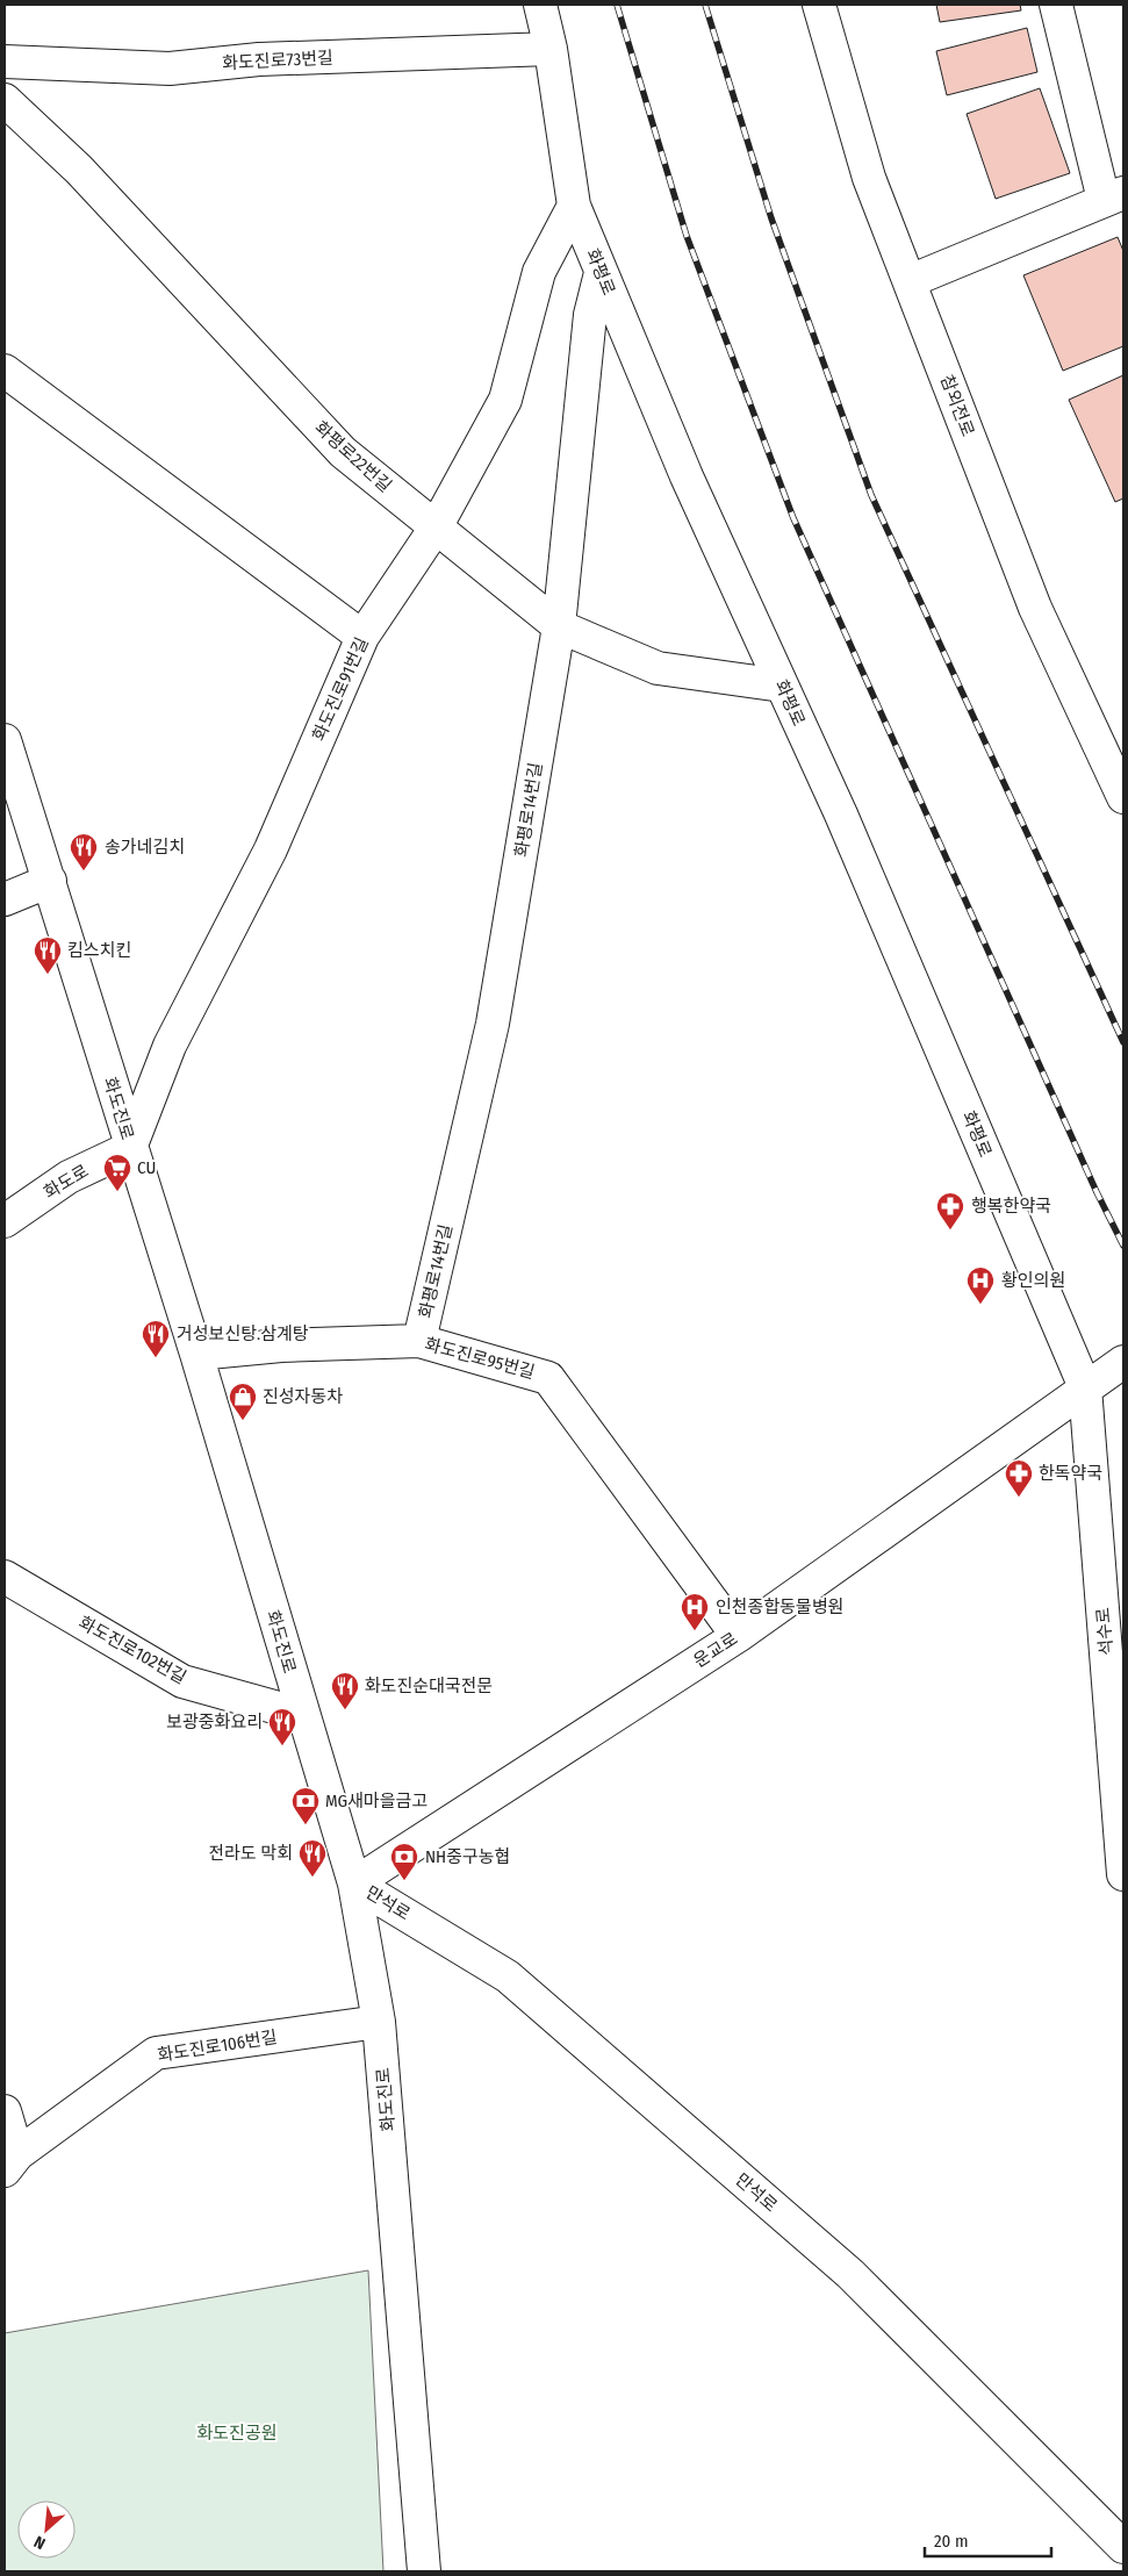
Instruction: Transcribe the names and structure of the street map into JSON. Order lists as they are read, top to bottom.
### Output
{
  "streets": {
    "street": [
      "화도진로73번길",
      "화평로",
      "참외전로",
      "화평로22번길",
      "화도진로91번길",
      "화평로14번길",
      "화도진로",
      "화도로",
      "화도진로95번길",
      "석수로",
      "화도진로102번길",
      "운교로",
      "만석로",
      "화도진로106번길"
    ]
  },
  "crossings": [
    ["화도진로73번길", "화평로"],
    ["화평로", "화평로22번길"],
    ["화평로", "화도진로91번길"],
    ["화평로", "화평로14번길"],
    ["화평로", "석수로"],
    ["화평로", "운교로"],
    ["화평로22번길", "화도진로91번길"],
    ["화평로22번길", "화평로14번길"],
    ["화도진로91번길", "화도진로"],
    ["화도진로91번길", "화도로"],
    ["화평로14번길", "화도진로95번길"],
    ["화도진로", "화도로"],
    ["화도진로", "화도진로95번길"],
    ["화도진로", "화도진로102번길"],
    ["화도진로", "운교로"],
    ["화도진로", "만석로"],
    ["화도진로", "화도진로106번길"],
    ["화도진로95번길", "운교로"],
    ["석수로", "운교로"],
    ["운교로", "만석로"]
  ],
  "parks": ["화도진공원"],
  "places": {
    "restaurant": [
      "송가네김치",
      "킴스치킨",
      "거성보신탕.삼계탕",
      "화도진순대국전문",
      "보광중화요리",
      "전라도 막회"
    ],
    "supermarket": ["CU"],
    "pharmacy": ["행복한약국", "한독약국"],
    "hospital": ["황인의원", "인천종합동물병원"],
    "shop": ["진성자동차"],
    "bank": ["MG새마을금고", "NH중구농협"]
  },
  "scale_bar": "20 m",
  "north": "bottom left"
}
